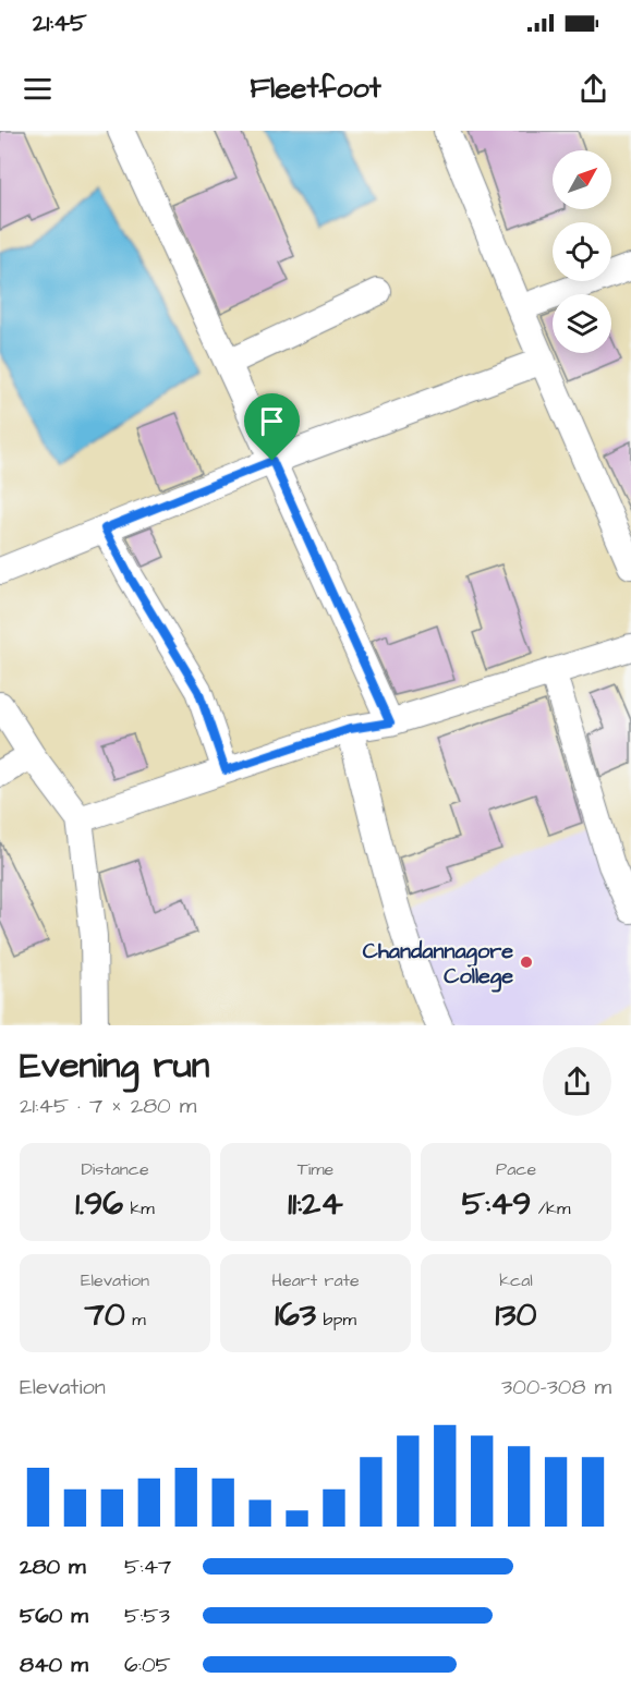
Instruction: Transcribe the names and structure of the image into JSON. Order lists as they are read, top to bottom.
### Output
{
  "places": ["Chandannagore College"],
  "north": "top right",
  "page": {
    "status": "21:45",
    "header": "Fleetfoot",
    "heading": ["Evening run", "21:45 · 7 × 280 m"],
    "stats": [
      ["Distance", "1.96 km"],
      ["Time", "11:24"],
      ["Pace", "5:49 /km"],
      ["Elevation", "70 m"],
      ["Heart rate", "163 bpm"],
      ["kcal", "130"]
    ],
    "chart": ["Elevation", "300–308 m"],
    "list": [
      {
        "name": "280 m",
        "note": "5:47"
      },
      {
        "name": "560 m",
        "note": "5:53"
      },
      {
        "name": "840 m",
        "note": "6:05"
      }
    ]
  }
}
